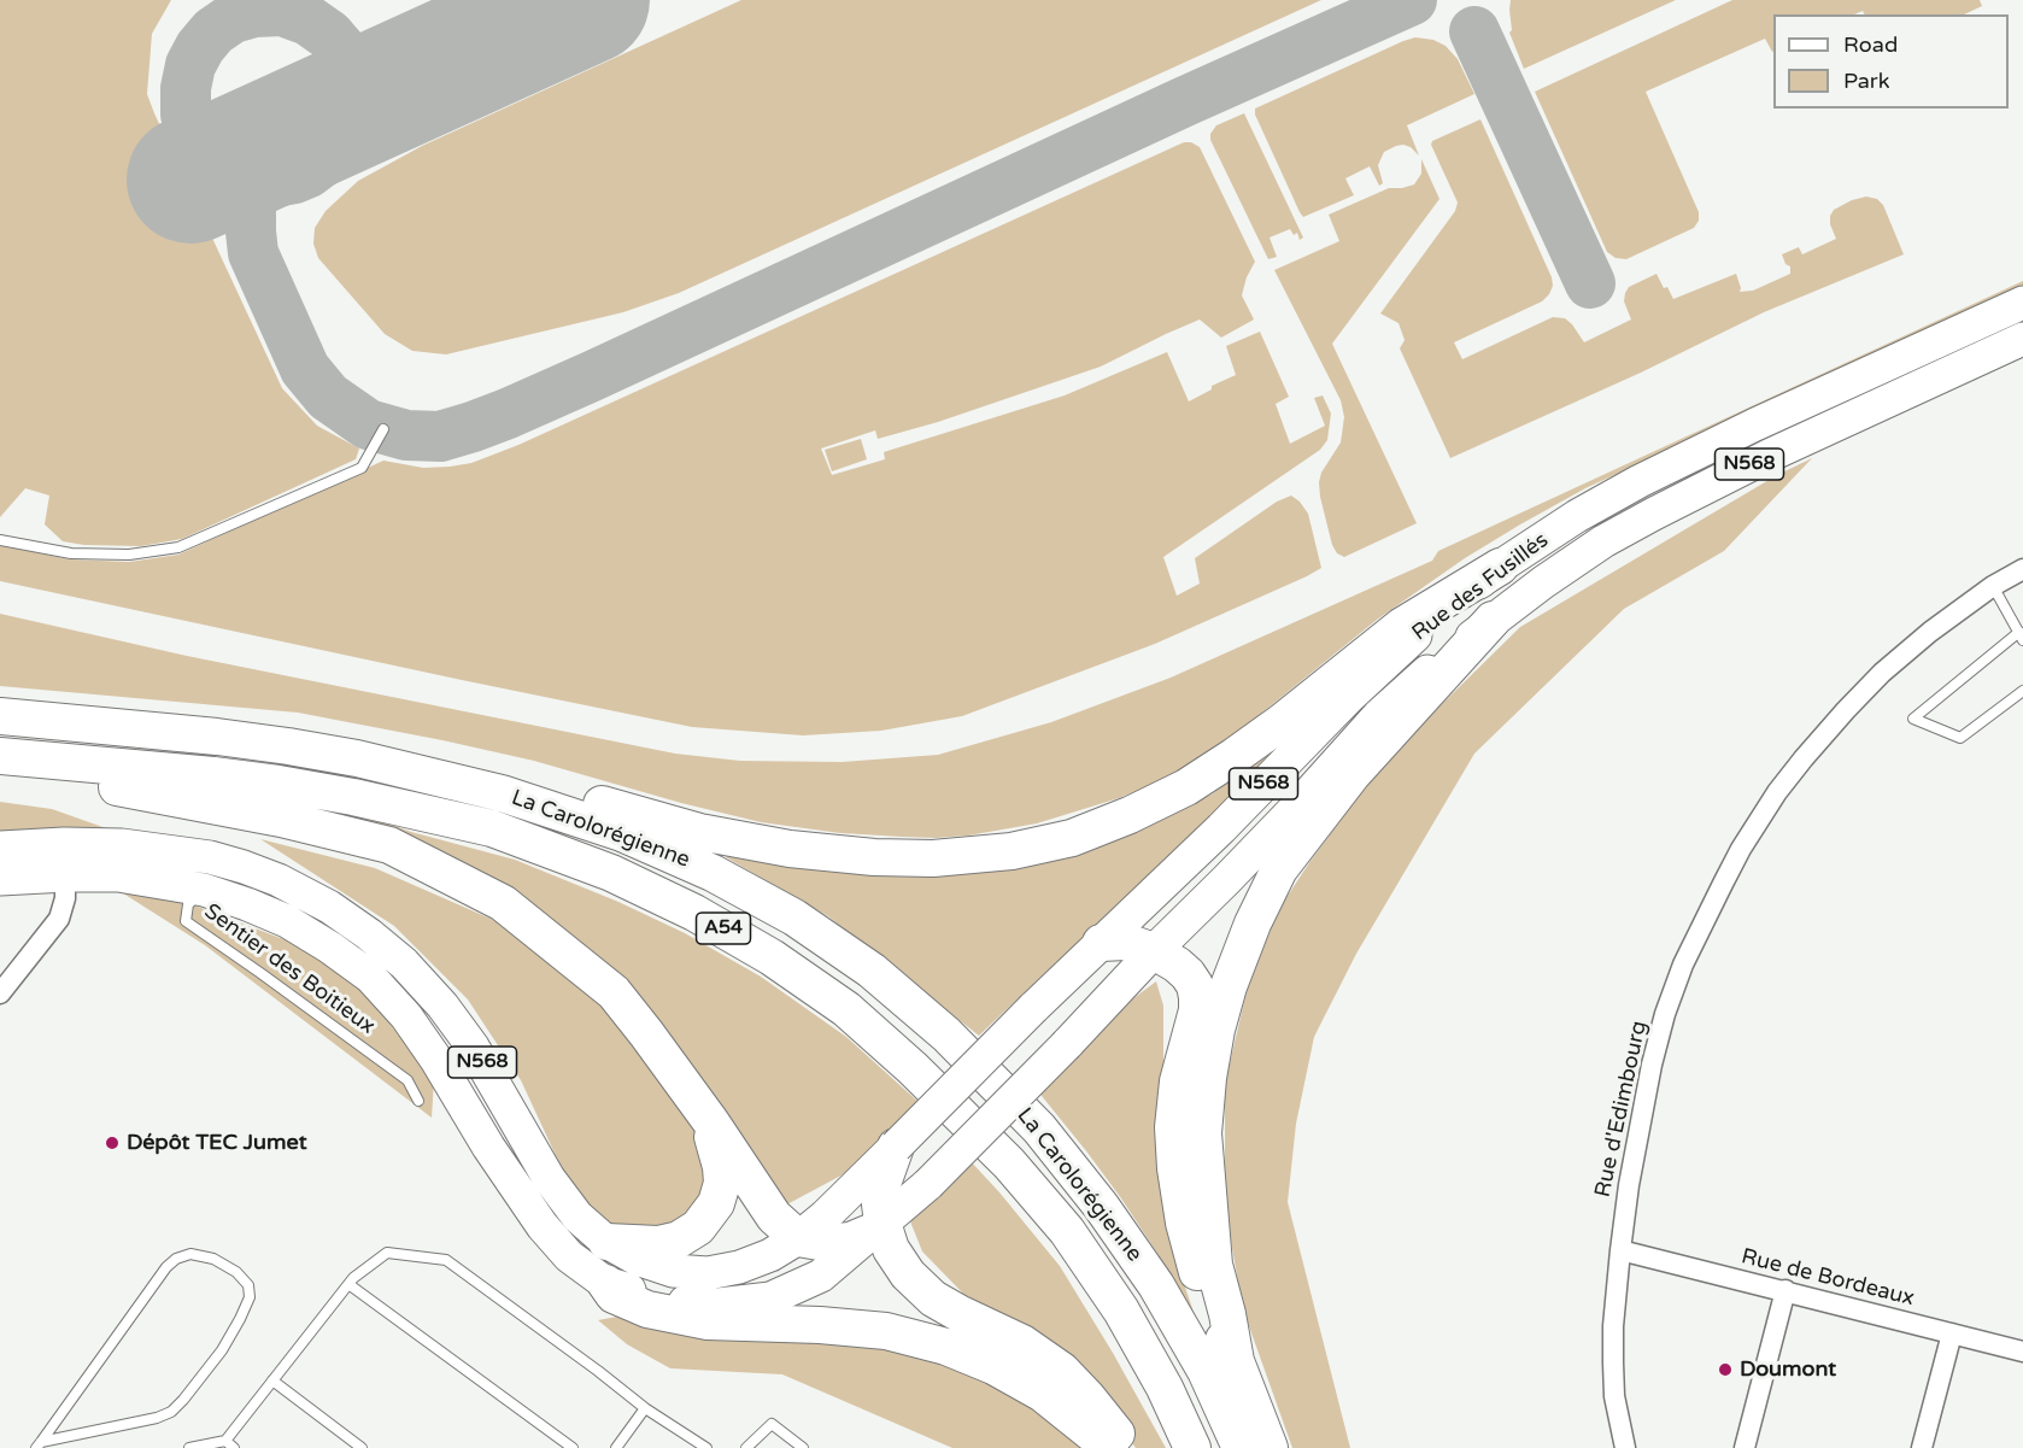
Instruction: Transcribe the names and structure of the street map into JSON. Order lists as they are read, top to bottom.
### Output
{
  "streets": {
    "highway": [
      "N568",
      "Rue des Fusillés",
      "La Carolorégienne",
      "A54"
    ],
    "street": ["Rue d'Edimbourg", "Rue de Bordeaux"],
    "lane": ["Sentier des Boitieux"]
  },
  "crossings": [
    ["N568", "Rue des Fusillés"],
    ["N568", "Sentier des Boitieux"],
    ["Rue d'Edimbourg", "Rue de Bordeaux"]
  ],
  "places": ["Dépôt TEC Jumet", "Doumont"],
  "legend": ["Road", "Park"]
}
